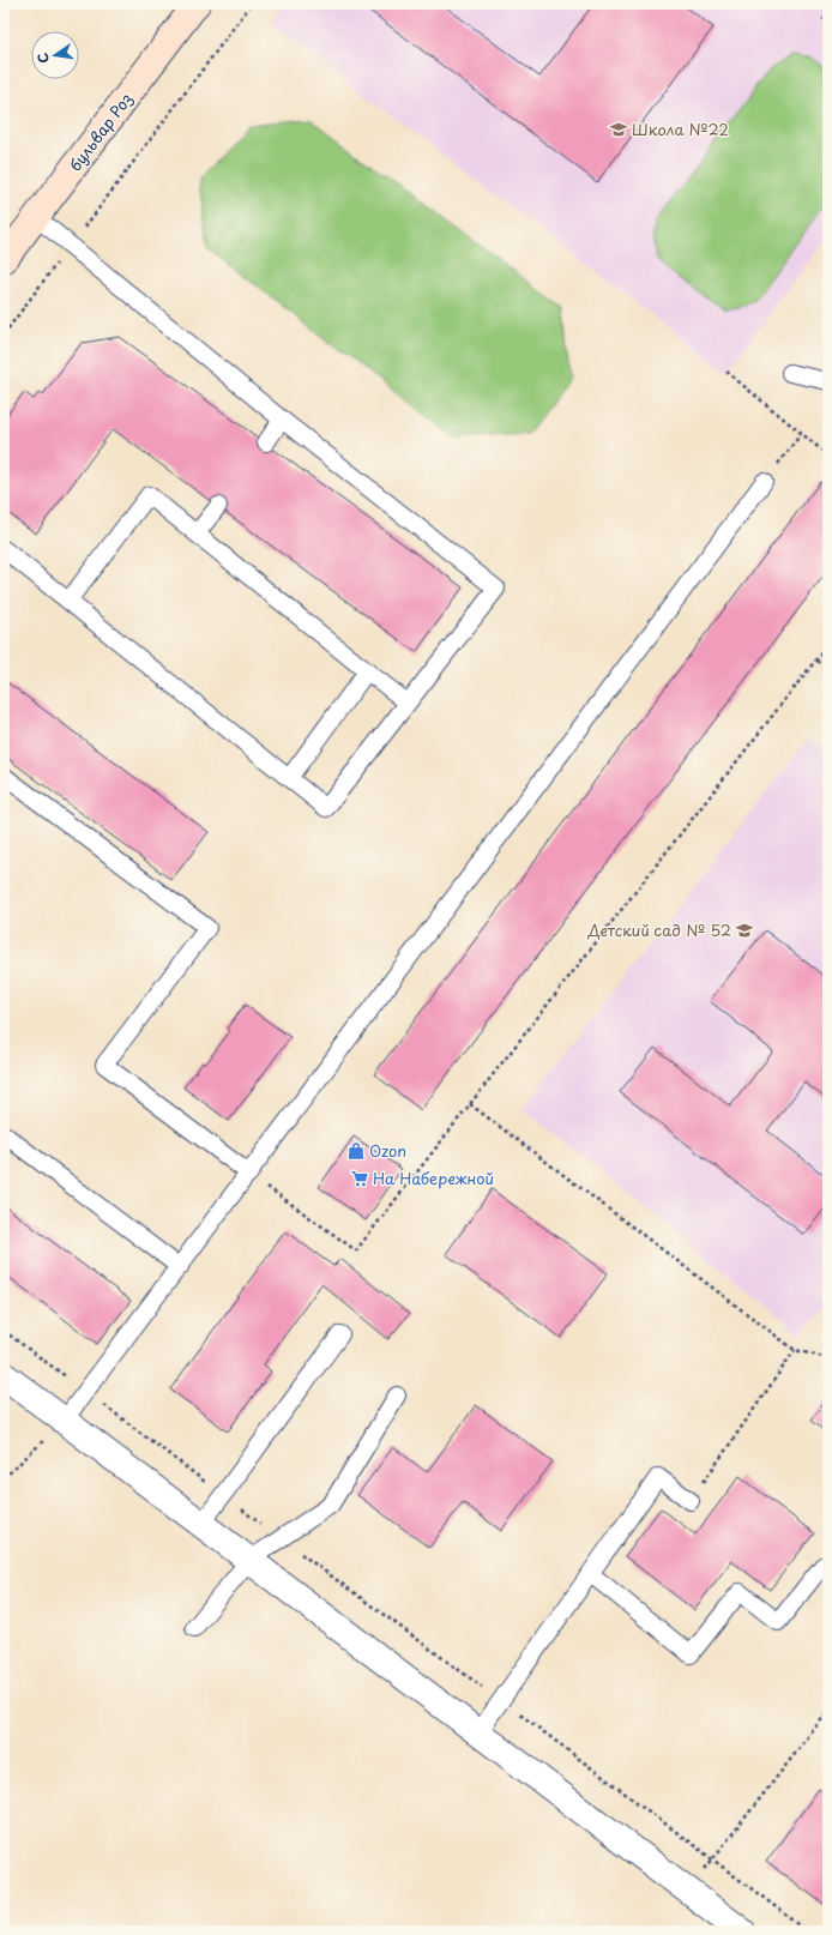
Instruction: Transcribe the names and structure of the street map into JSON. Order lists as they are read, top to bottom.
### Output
{
  "streets": {
    "street": ["бульвар Роз"]
  },
  "places": {
    "school or university": ["Школа №22", "Детский сад № 52"],
    "shop": ["Ozon"],
    "supermarket": ["На Набережной"]
  },
  "north": "left"
}
